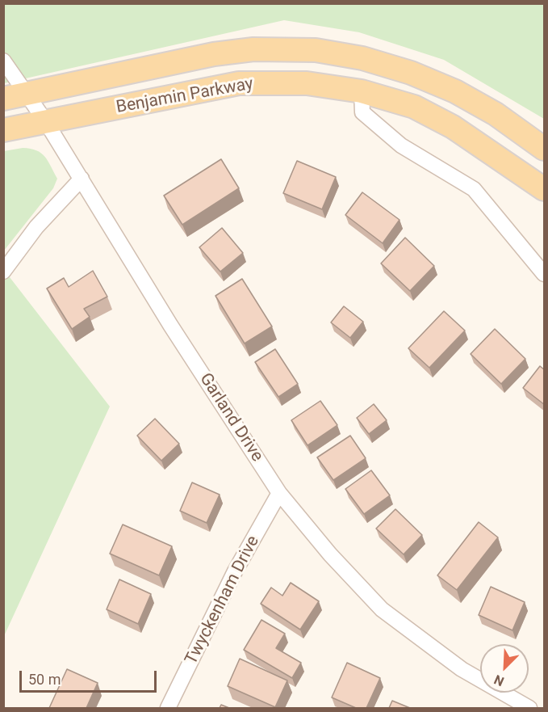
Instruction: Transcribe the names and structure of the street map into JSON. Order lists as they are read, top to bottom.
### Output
{
  "streets": {
    "main road": ["Benjamin Parkway"],
    "street": ["Garland Drive", "Twyckenham Drive"]
  },
  "crossings": [
    ["Benjamin Parkway", "Garland Drive"],
    ["Garland Drive", "Twyckenham Drive"]
  ],
  "scale_bar": "50 m",
  "north": "bottom left"
}
